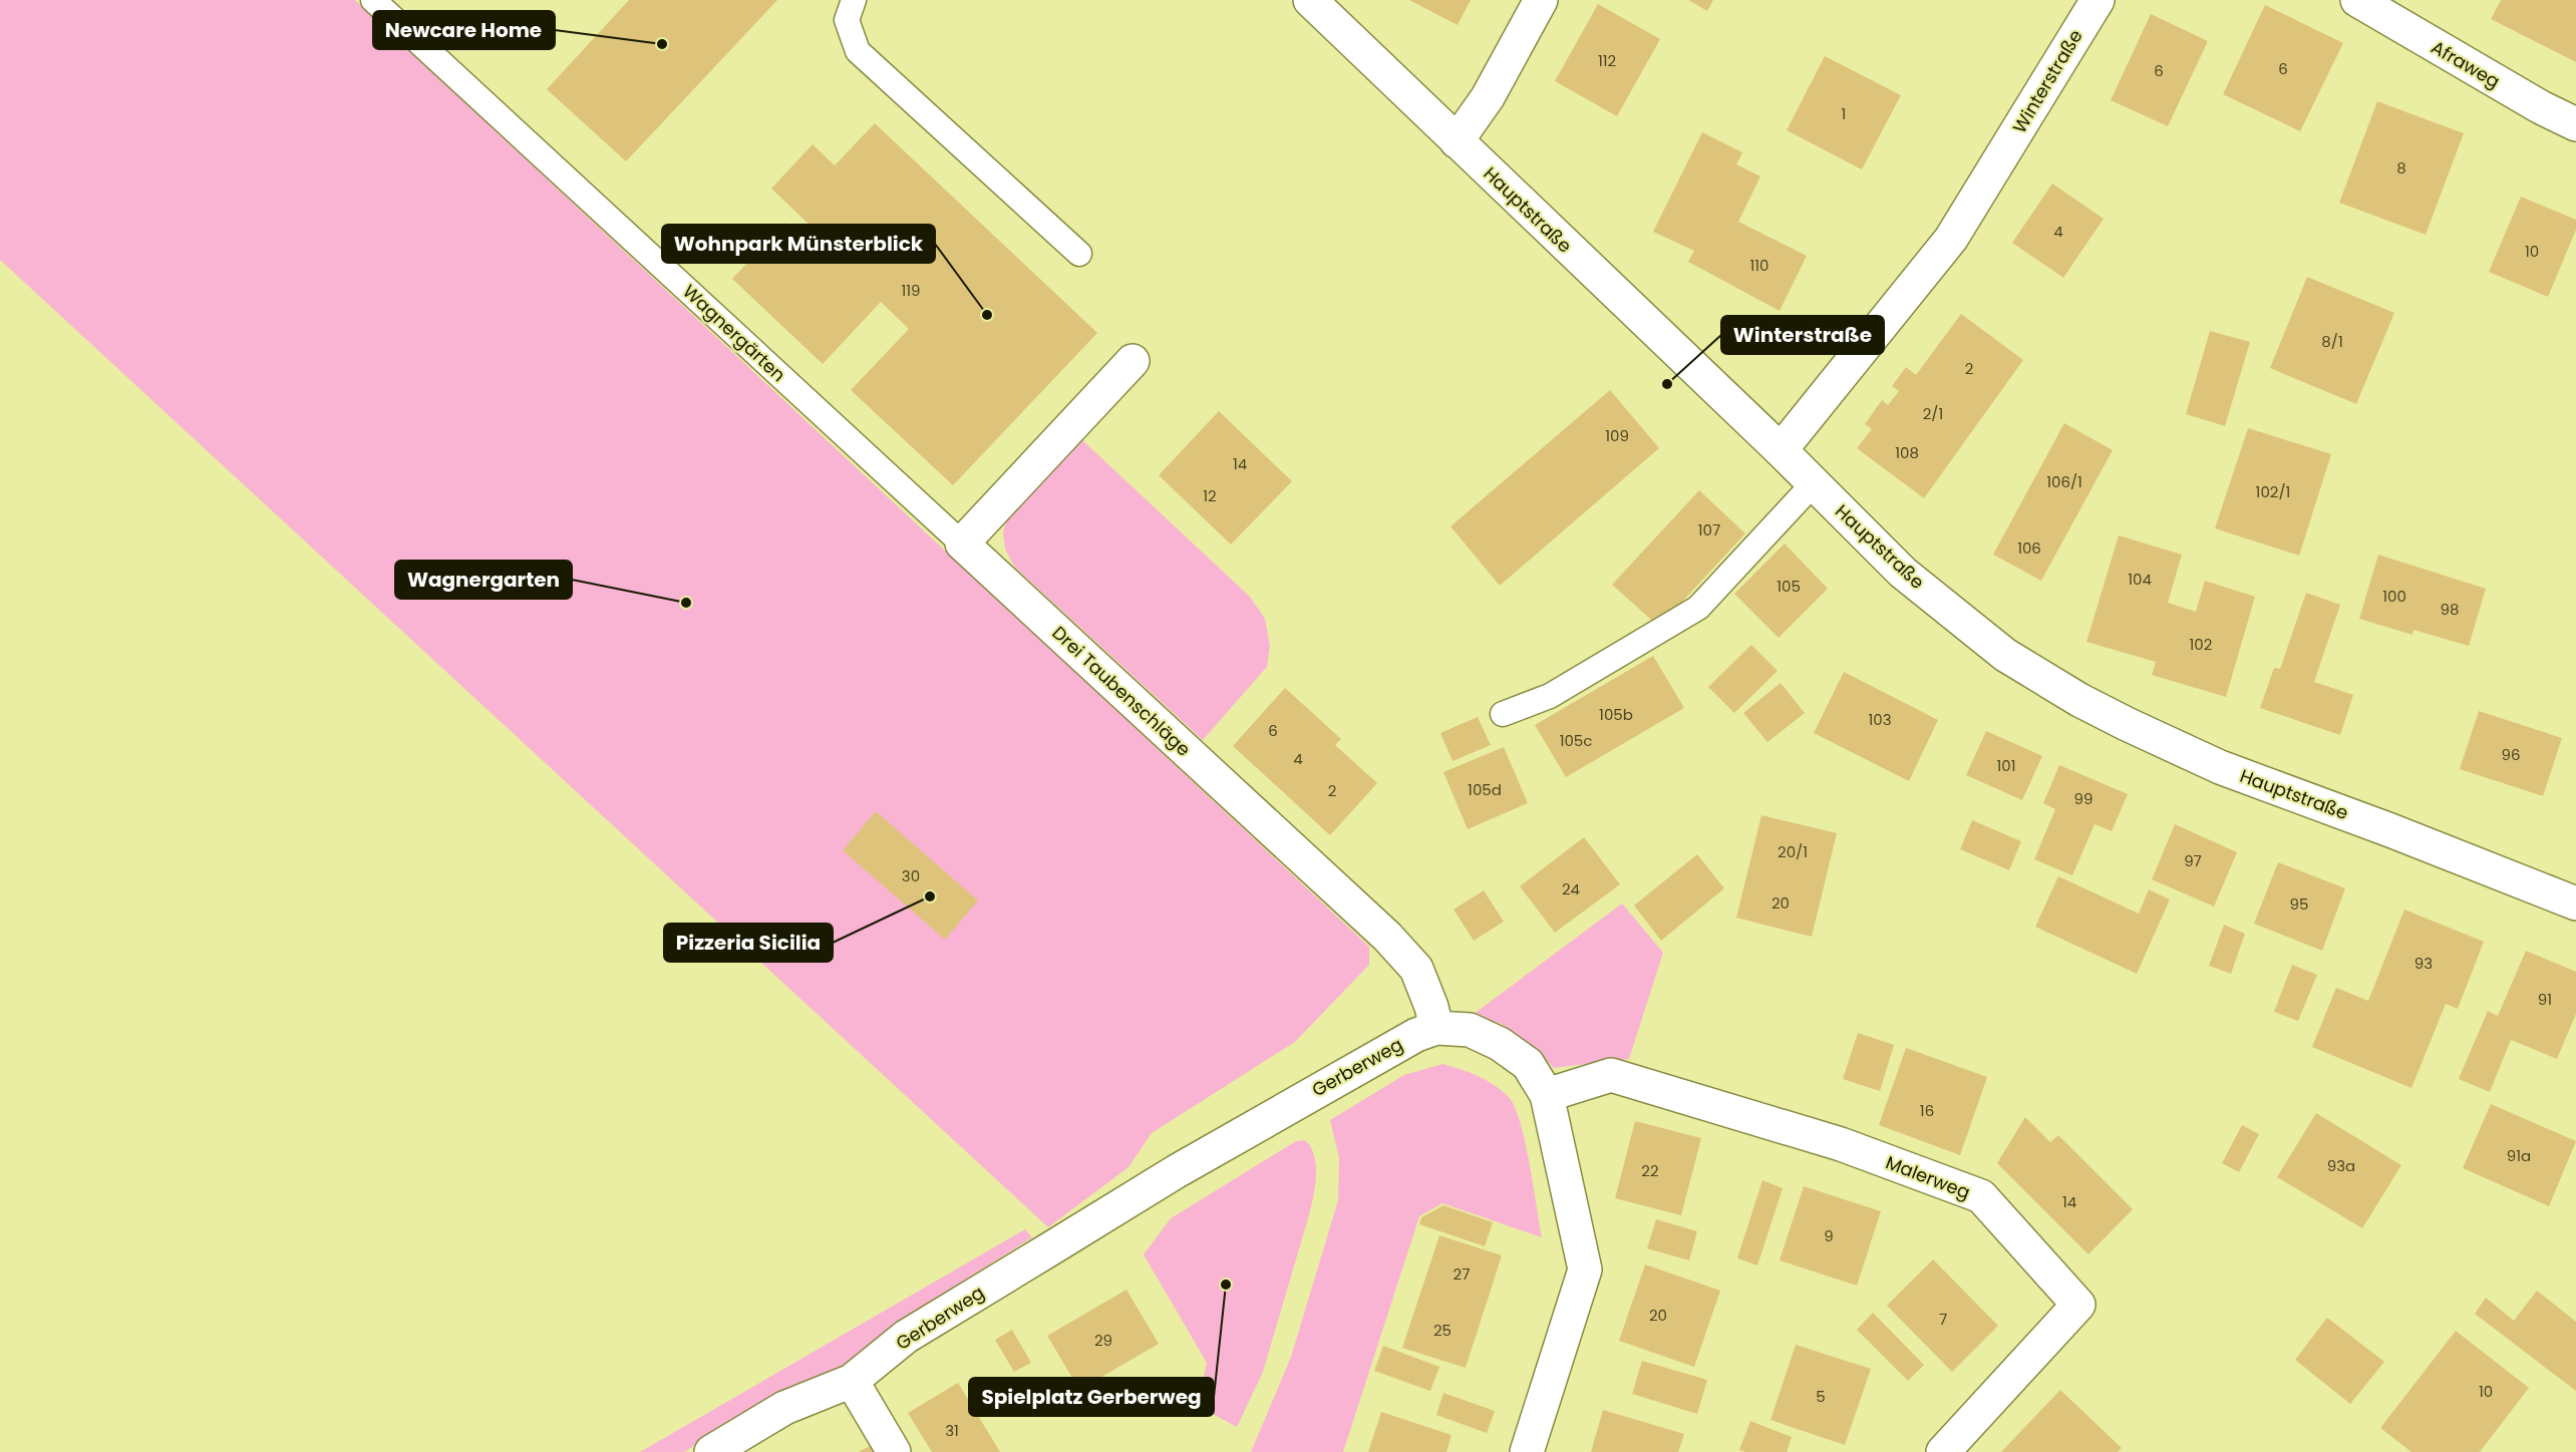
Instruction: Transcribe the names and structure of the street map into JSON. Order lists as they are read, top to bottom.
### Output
{
  "streets": {
    "street": [
      "Afraweg",
      "Winterstraße",
      "Hauptstraße",
      "Drei Taubenschläge",
      "Gerberweg",
      "Malerweg"
    ],
    "lane": ["Wagnergärten"]
  },
  "crossings": [
    ["Winterstraße", "Hauptstraße"],
    ["Wagnergärten", "Drei Taubenschläge"],
    ["Drei Taubenschläge", "Gerberweg"],
    ["Gerberweg", "Malerweg"]
  ],
  "places": [
    "Newcare Home",
    "Wohnpark Münsterblick",
    "Winterstraße",
    "Wagnergarten",
    "Pizzeria Sicilia",
    "Spielplatz Gerberweg"
  ],
  "house_numbers": [
    "112",
    "6",
    "6",
    "1",
    "8",
    "4",
    "10",
    "110",
    "119",
    "8/1",
    "2",
    "2/1",
    "109",
    "108",
    "14",
    "106/1",
    "102/1",
    "12",
    "107",
    "106",
    "104",
    "105",
    "100",
    "98",
    "102",
    "105b",
    "103",
    "6",
    "105c",
    "96",
    "4",
    "101",
    "105d",
    "2",
    "99",
    "20/1",
    "97",
    "30",
    "24",
    "20",
    "95",
    "93",
    "91",
    "16",
    "91a",
    "93a",
    "22",
    "14",
    "9",
    "27",
    "20",
    "7",
    "25",
    "29",
    "10",
    "5",
    "31"
  ]
}
